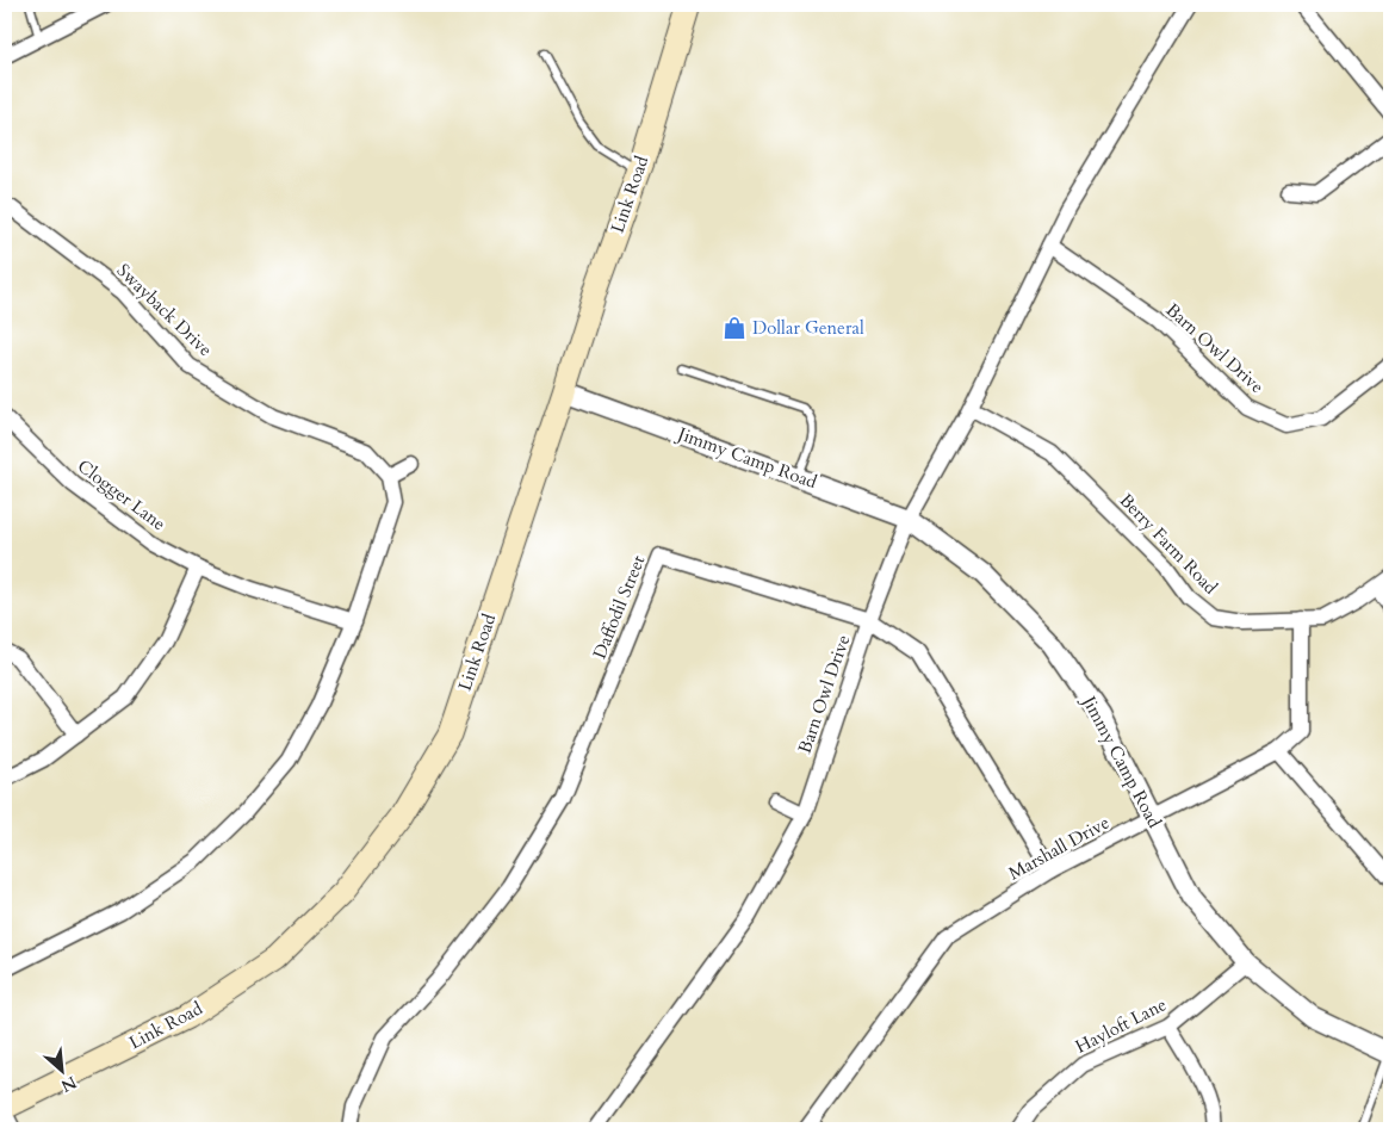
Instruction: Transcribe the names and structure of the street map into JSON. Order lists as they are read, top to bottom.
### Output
{
  "streets": {
    "main road": ["Link Road"],
    "street": [
      "Swayback Drive",
      "Barn Owl Drive",
      "Jimmy Camp Road",
      "Clogger Lane",
      "Berry Farm Road",
      "Daffodil Street",
      "Marshall Drive",
      "Hayloft Lane"
    ]
  },
  "crossings": [
    ["Link Road", "Jimmy Camp Road"],
    ["Barn Owl Drive", "Jimmy Camp Road"],
    ["Barn Owl Drive", "Berry Farm Road"],
    ["Barn Owl Drive", "Daffodil Street"],
    ["Jimmy Camp Road", "Marshall Drive"],
    ["Jimmy Camp Road", "Hayloft Lane"],
    ["Berry Farm Road", "Marshall Drive"],
    ["Daffodil Street", "Marshall Drive"]
  ],
  "places": {
    "shop": ["Dollar General"]
  },
  "north": "bottom right"
}
